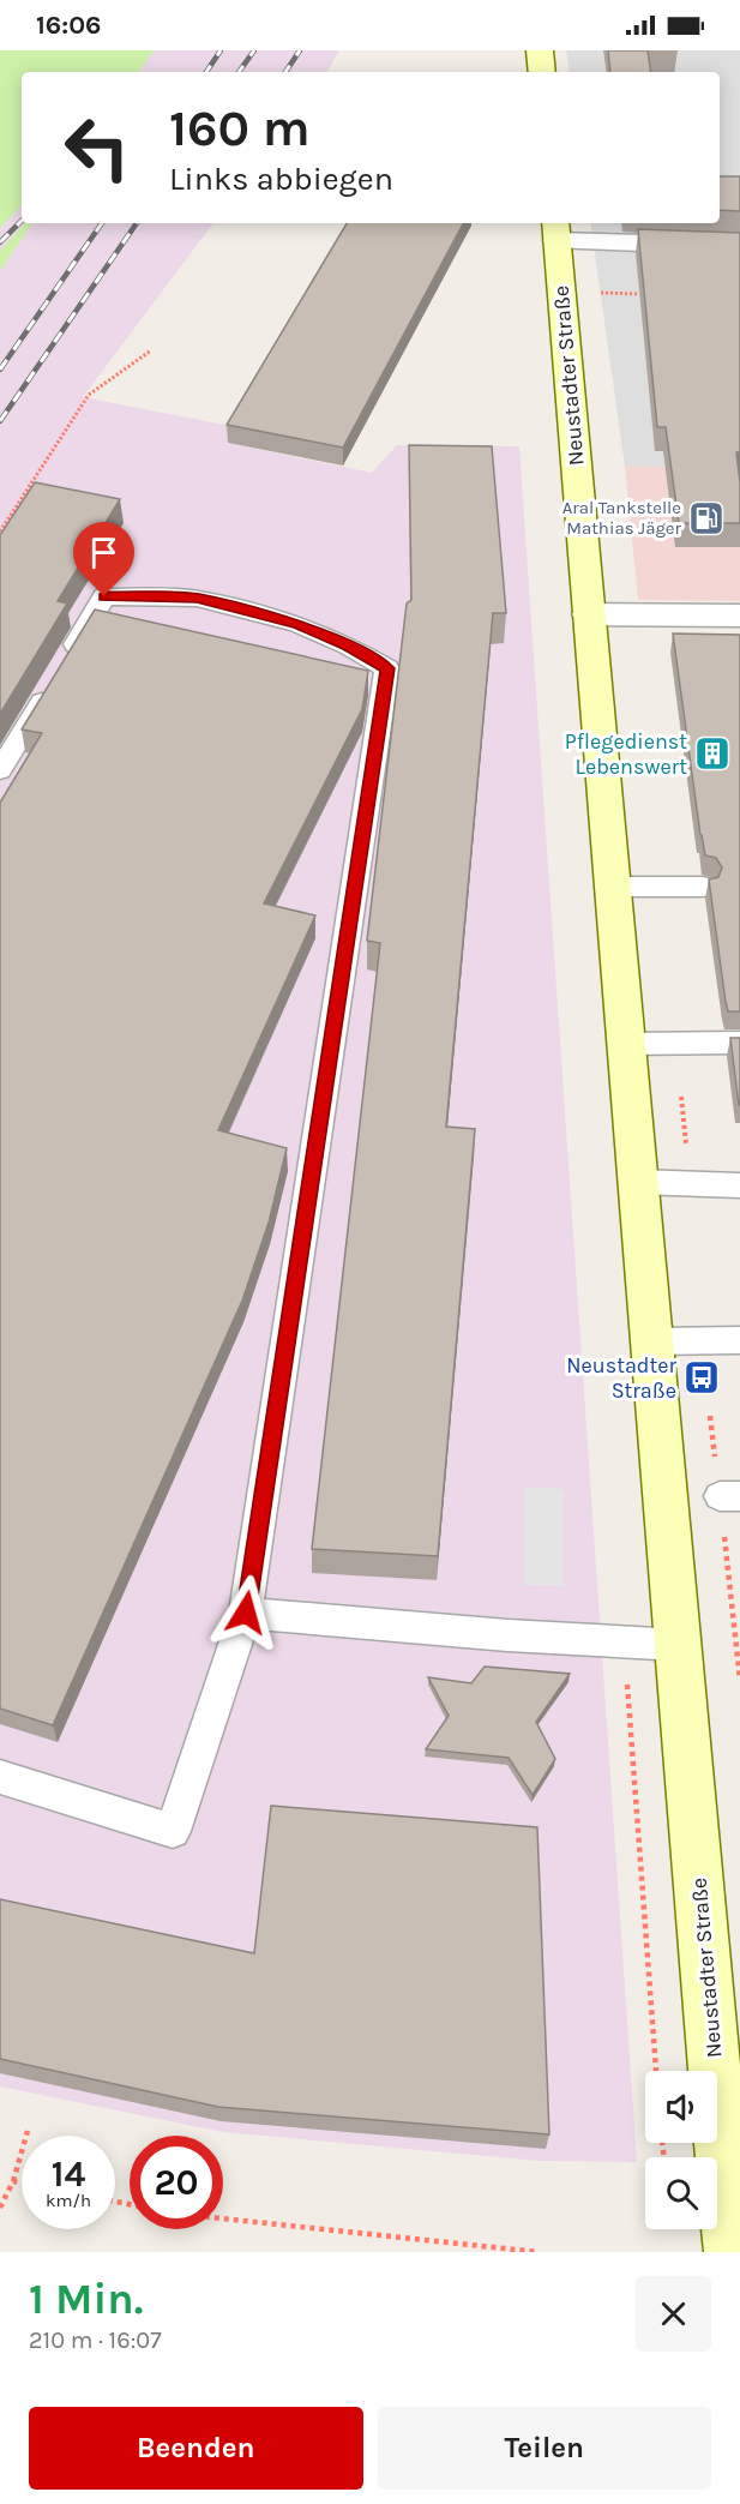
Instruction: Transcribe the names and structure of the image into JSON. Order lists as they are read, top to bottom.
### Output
{
  "streets": {
    "main road": ["Neustadter Straße"]
  },
  "places": {
    "fuel station": ["Aral Tankstelle Mathias Jäger"],
    "building": ["Pflegedienst Lebenswert"],
    "bus stop": ["Neustadter Straße"]
  },
  "page": {
    "status": "16:06",
    "turn": ["160 m", "Links abbiegen"],
    "speed": "14 km/h",
    "limit": "20",
    "heading": ["1 Min.", "210 m · 16:07"],
    "buttons": ["Beenden", "Teilen"]
  }
}
